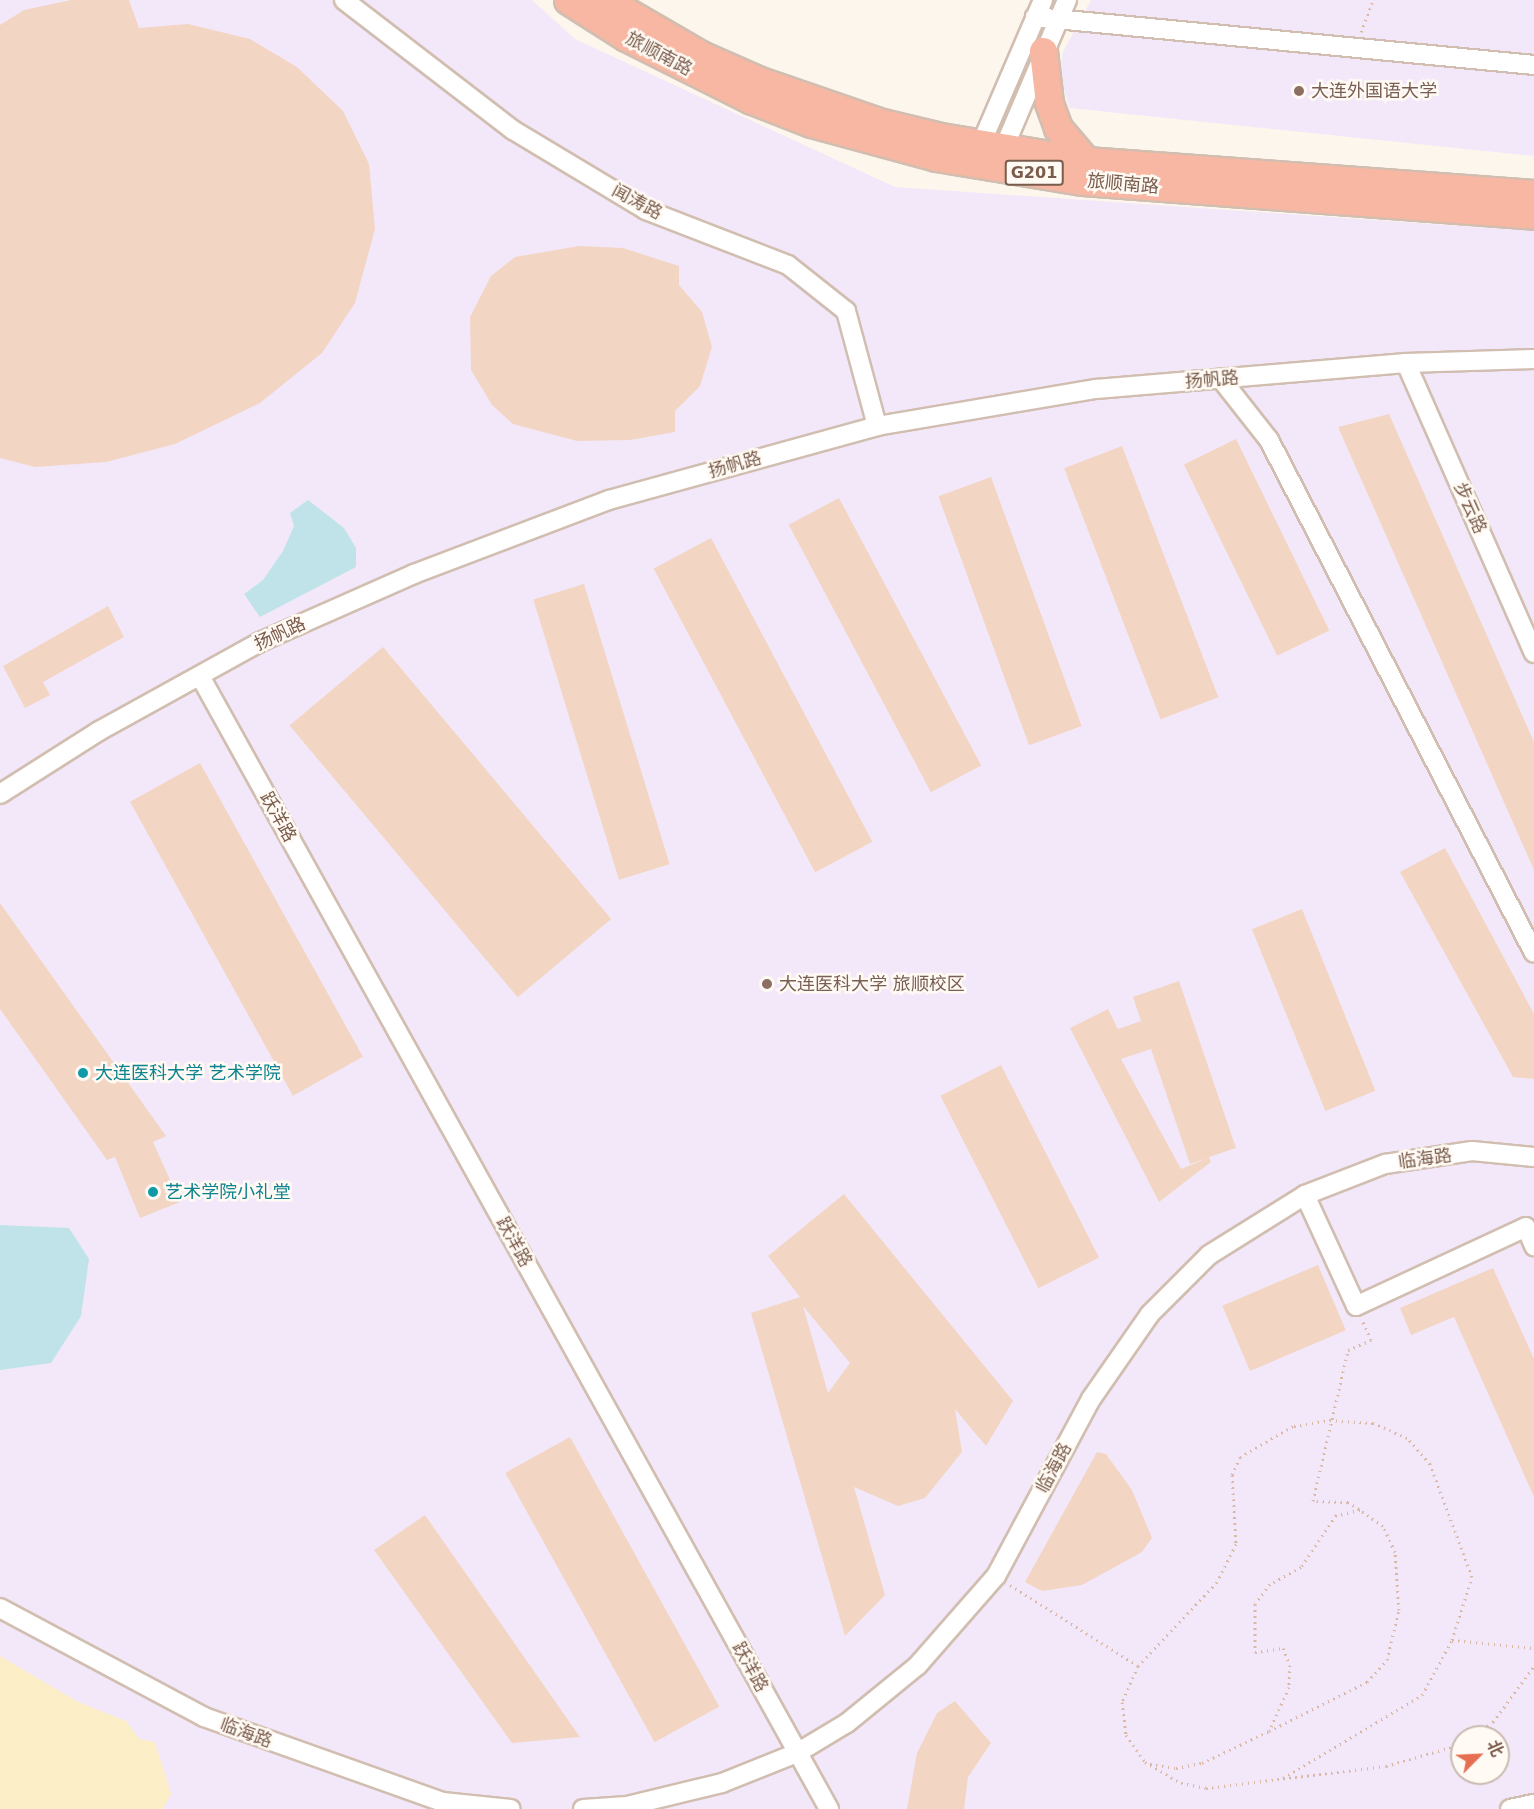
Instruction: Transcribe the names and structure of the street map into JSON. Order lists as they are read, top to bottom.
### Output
{
  "streets": {
    "highway": ["旅顺南路", "G201"],
    "street": [
      "闻涛路",
      "扬帆路",
      "步云路",
      "跃洋路",
      "临海路"
    ]
  },
  "crossings": [
    ["闻涛路", "扬帆路"],
    ["扬帆路", "步云路"],
    ["扬帆路", "跃洋路"],
    ["跃洋路", "临海路"]
  ],
  "places": [
    "大连外国语大学",
    "大连医科大学 旅顺校区",
    "大连医科大学 艺术学院",
    "艺术学院小礼堂"
  ],
  "north": "top right"
}
